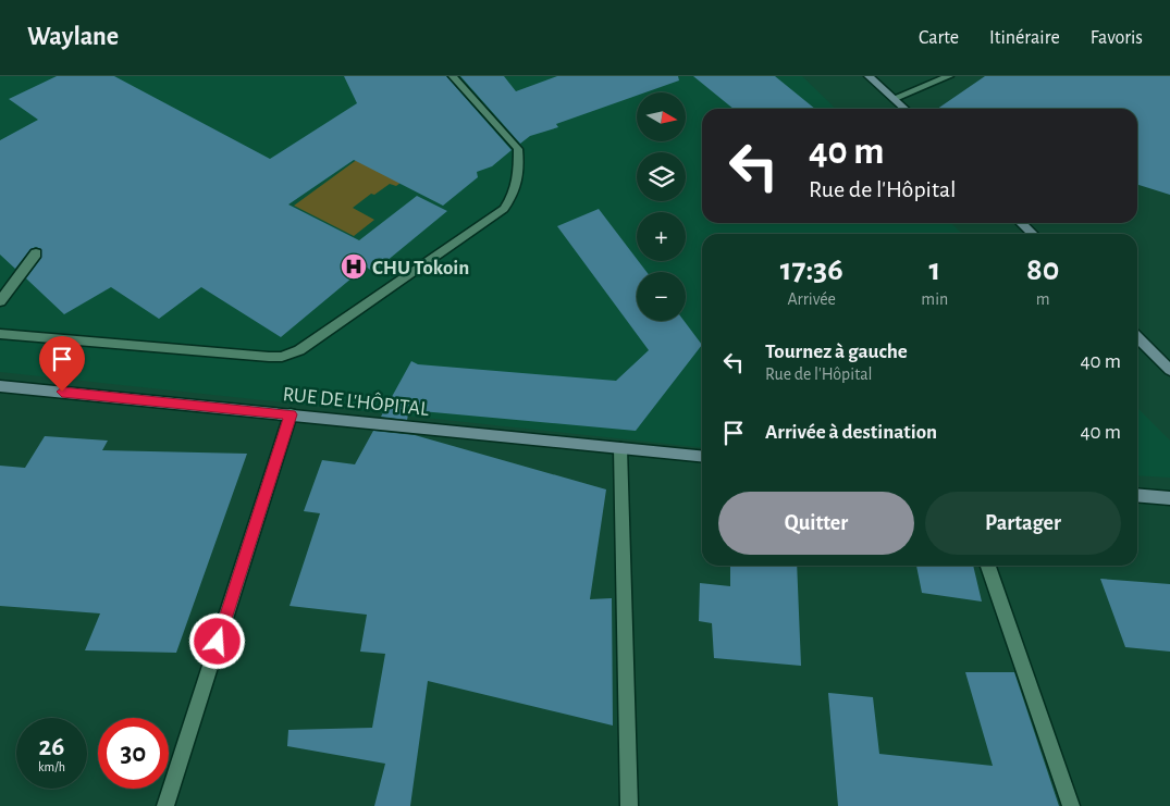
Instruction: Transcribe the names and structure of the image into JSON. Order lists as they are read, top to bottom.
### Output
{
  "streets": {
    "street": ["RUE DE L'HÔPITAL"]
  },
  "places": {
    "hospital": ["CHU Tokoin"]
  },
  "north": "right",
  "page": {
    "header": "Waylane",
    "nav": ["Carte", "Itinéraire", "Favoris"],
    "map_buttons": ["+", "−"],
    "turn": ["40 m", "Rue de l'Hôpital"],
    "eta": [
      "17:36",
      "Arrivée",
      "1",
      "min",
      "80",
      "m"
    ],
    "list": [
      {
        "name": "Tournez à gauche",
        "note": "Rue de l'Hôpital",
        "value": "40 m"
      },
      {
        "name": "Arrivée à destination",
        "value": "40 m"
      }
    ],
    "buttons": ["Quitter", "Partager"],
    "speed": "26 km/h",
    "limit": "30"
  }
}
